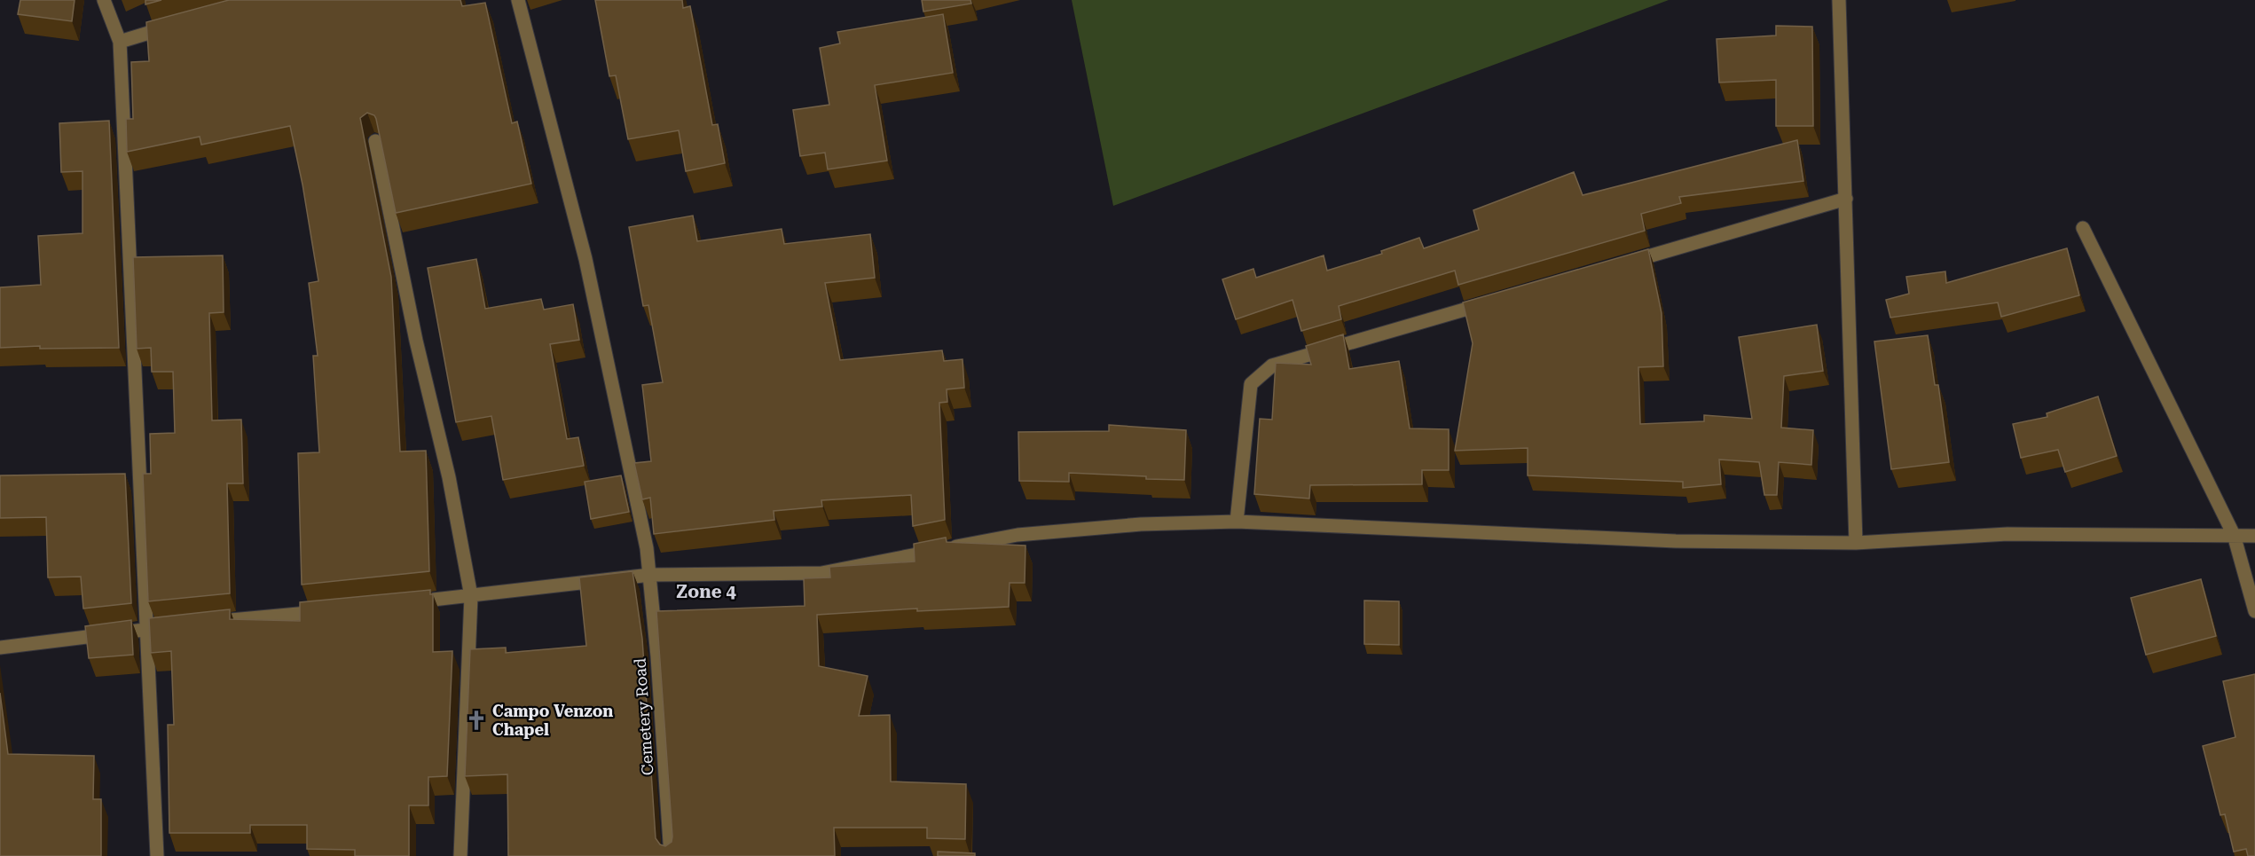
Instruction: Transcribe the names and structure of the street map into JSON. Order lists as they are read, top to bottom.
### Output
{
  "streets": {
    "street": ["Cemetery Road"]
  },
  "districts": ["Zone 4"],
  "places": {
    "church": ["Campo Venzon Chapel"]
  }
}
